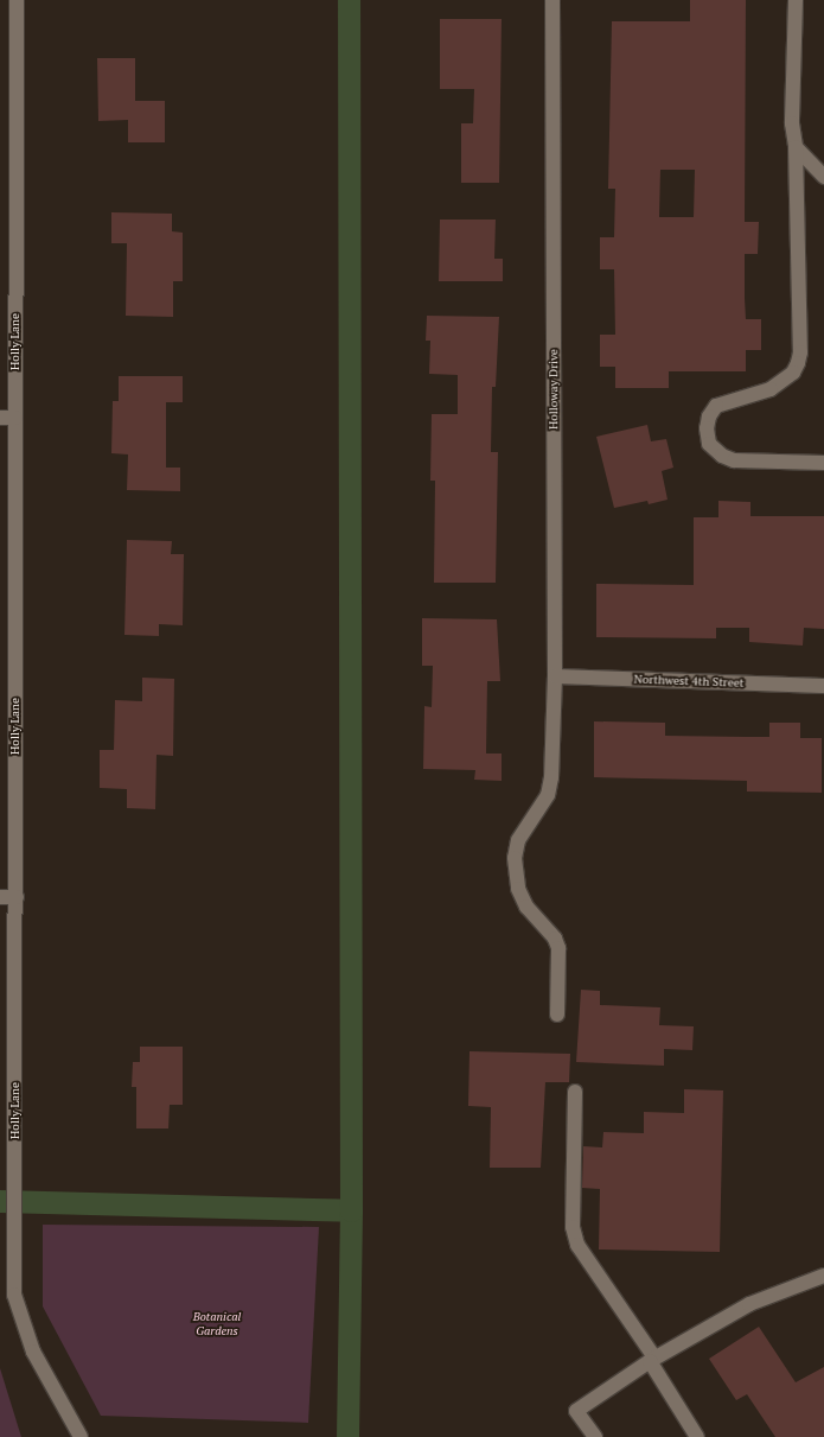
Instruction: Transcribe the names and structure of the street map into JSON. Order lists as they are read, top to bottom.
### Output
{
  "streets": {
    "street": ["Holly Lane", "Holloway Drive", "Northwest 4th Street"]
  },
  "crossings": [
    ["Holloway Drive", "Northwest 4th Street"]
  ],
  "parks": ["Botanical Gardens"]
}
